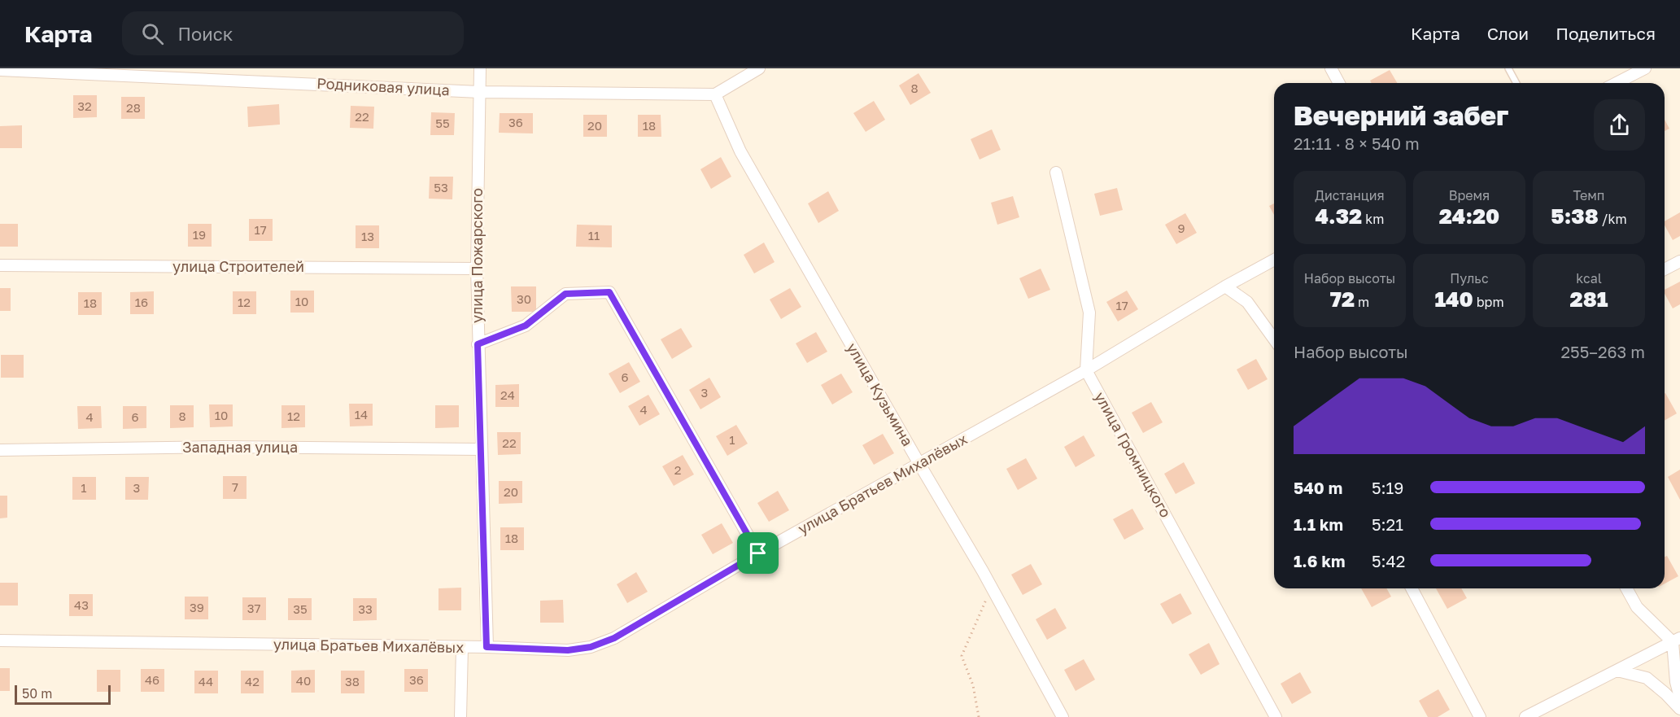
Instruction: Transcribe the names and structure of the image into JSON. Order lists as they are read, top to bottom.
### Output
{
  "streets": {
    "street": [
      "Родниковая улица",
      "улица Пожарского",
      "улица Строителей",
      "улица Кузьмина",
      "Западная улица",
      "улица Громницкого",
      "улица Братьев Михалёвых"
    ]
  },
  "crossings": [
    ["Родниковая улица", "улица Пожарского"],
    ["Родниковая улица", "улица Кузьмина"],
    ["улица Пожарского", "улица Строителей"],
    ["улица Пожарского", "Западная улица"],
    ["улица Пожарского", "улица Братьев Михалёвых"],
    ["улица Кузьмина", "улица Братьев Михалёвых"],
    ["улица Громницкого", "улица Братьев Михалёвых"]
  ],
  "house_numbers": [
    "8",
    "32",
    "28",
    "22",
    "36",
    "55",
    "20",
    "18",
    "53",
    "9",
    "17",
    "19",
    "11",
    "13",
    "30",
    "10",
    "16",
    "12",
    "18",
    "17",
    "6",
    "3",
    "24",
    "4",
    "14",
    "10",
    "8",
    "12",
    "4",
    "6",
    "1",
    "22",
    "2",
    "7",
    "1",
    "3",
    "20",
    "18",
    "43",
    "39",
    "37",
    "35",
    "33",
    "46",
    "36",
    "40",
    "44",
    "42",
    "38"
  ],
  "scale_bar": "50 m",
  "page": {
    "header": "Карта",
    "search": "Поиск",
    "nav": ["Карта", "Слои", "Поделиться"],
    "heading": ["Вечерний забег", "21:11 · 8 × 540 m"],
    "stats": [
      ["Дистанция", "4.32 km"],
      ["Время", "24:20"],
      ["Темп", "5:38 /km"],
      ["Набор высоты", "72 m"],
      ["Пульс", "140 bpm"],
      ["kcal", "281"]
    ],
    "chart": ["Набор высоты", "255–263 m"],
    "list": [
      {
        "name": "540 m",
        "note": "5:19"
      },
      {
        "name": "1.1 km",
        "note": "5:21"
      },
      {
        "name": "1.6 km",
        "note": "5:42"
      }
    ],
    "scale": "50 m"
  }
}
